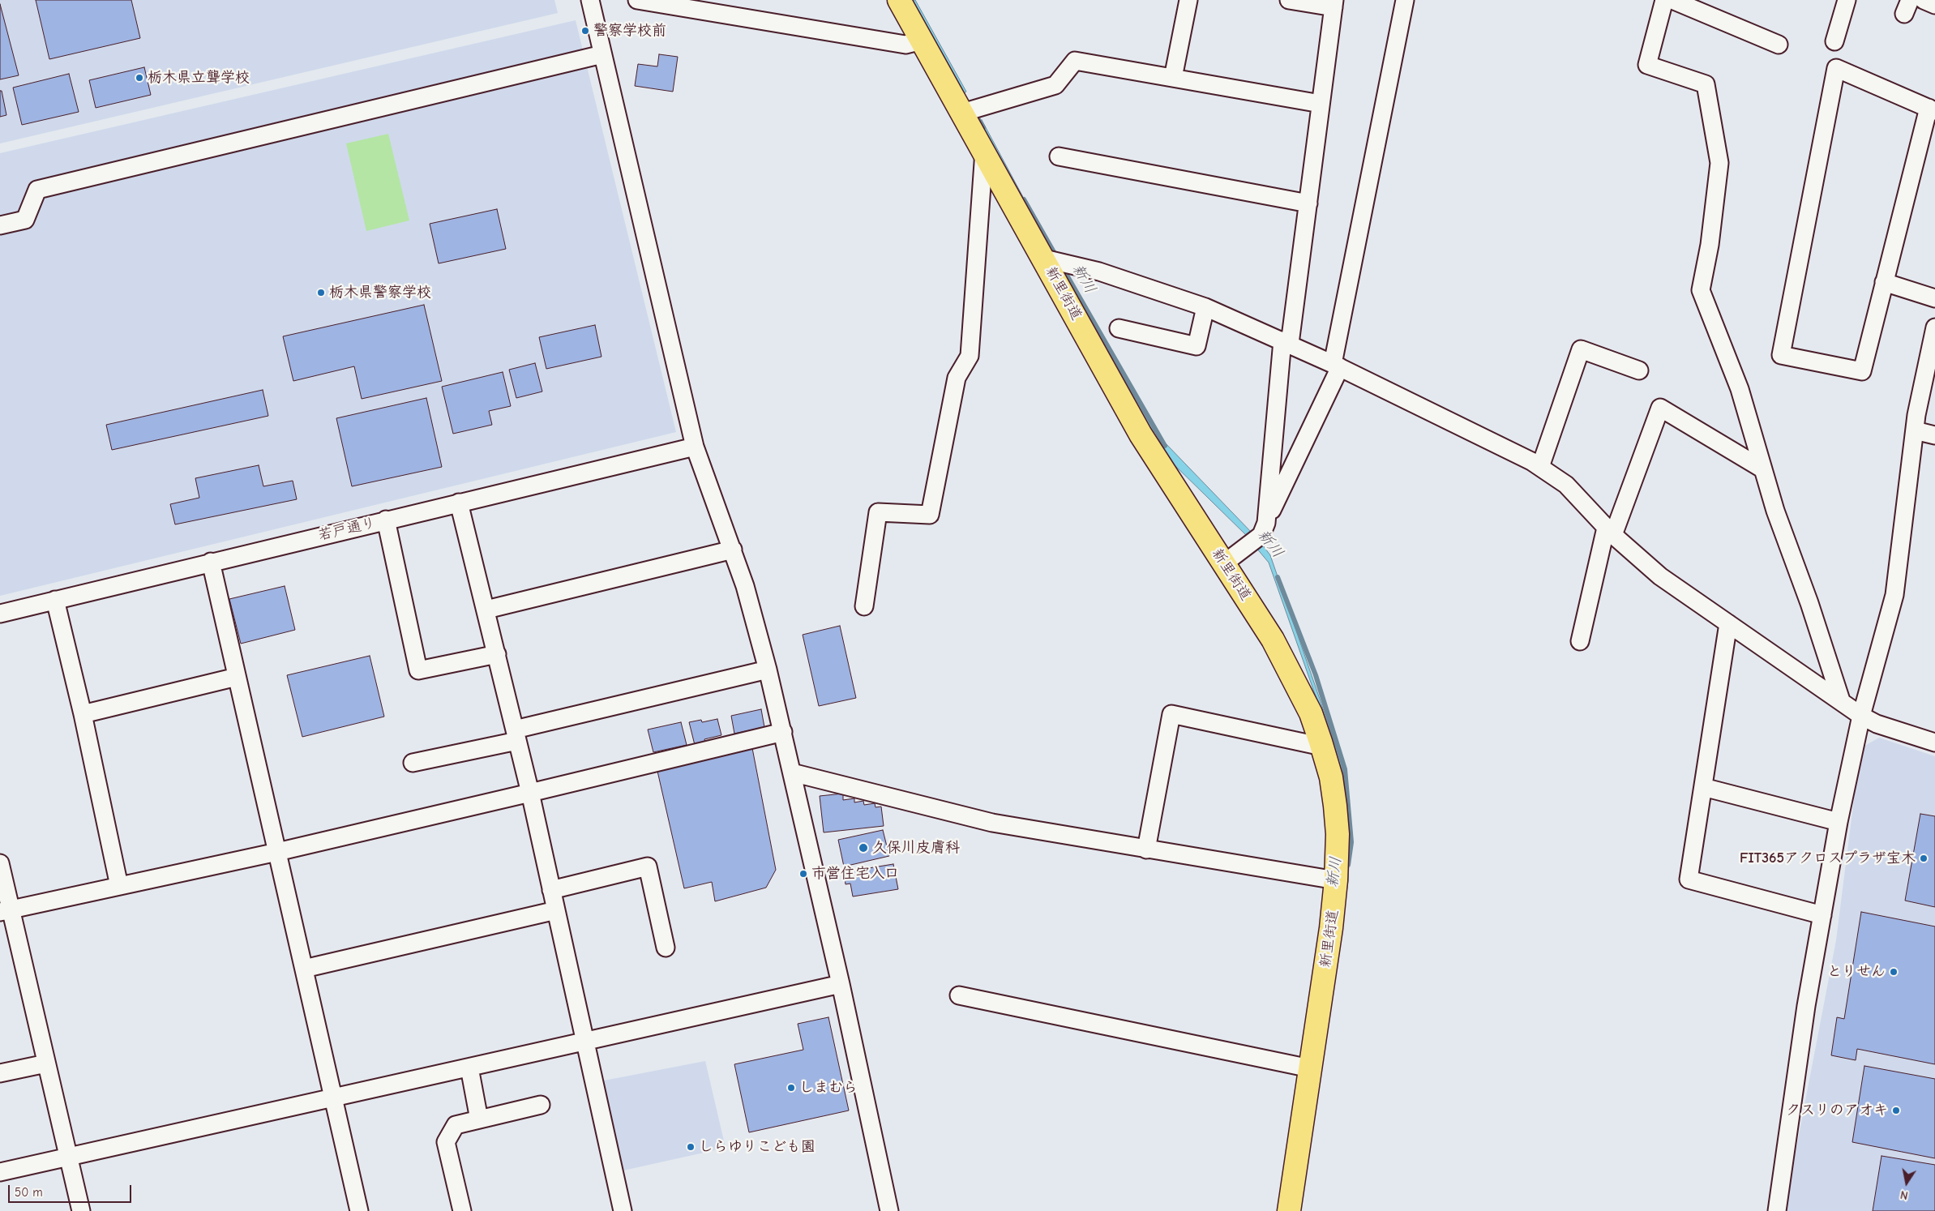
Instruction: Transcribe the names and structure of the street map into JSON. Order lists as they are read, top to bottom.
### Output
{
  "streets": {
    "main road": ["新里街道"],
    "street": ["若戸通り"]
  },
  "water": ["新川"],
  "places": [
    "警察学校前",
    "栃木県立聾学校",
    "栃木県警察学校",
    "久保川皮膚科",
    "FIT365アクロスプラザ宝木",
    "市営住宅入口",
    "とりせん",
    "しまむら",
    "クスリのアオキ",
    "しらゆりこども園"
  ],
  "scale_bar": "50 m",
  "north": "bottom"
}
